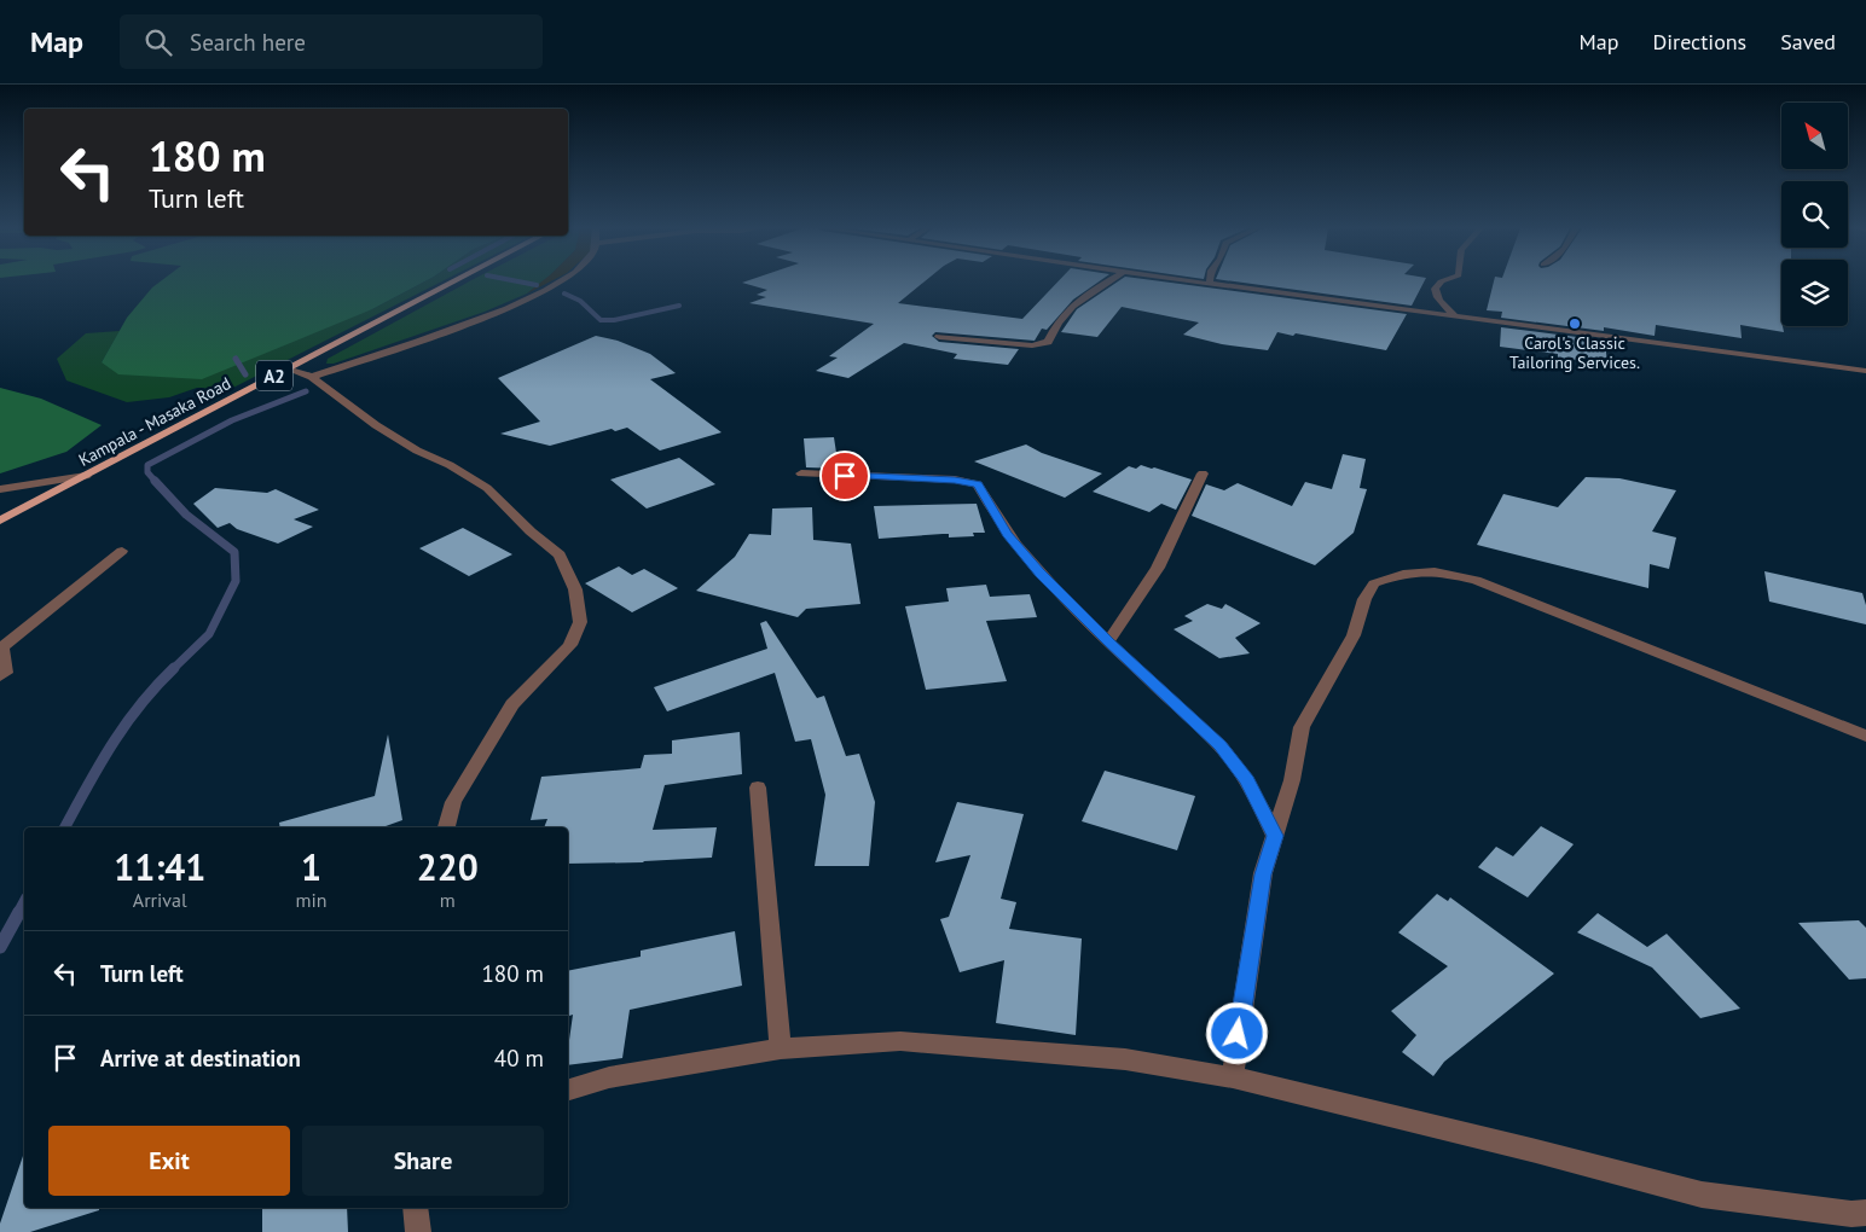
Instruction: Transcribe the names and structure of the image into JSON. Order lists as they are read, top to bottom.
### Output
{
  "streets": {
    "main road": ["A2", "Kampala - Masaka Road"]
  },
  "places": ["Carol's Classic Tailoring Services."],
  "north": "top left",
  "page": {
    "header": "Map",
    "search": "Search here",
    "nav": ["Map", "Directions", "Saved"],
    "turn": ["180 m", "Turn left"],
    "eta": [
      "11:41",
      "Arrival",
      "1",
      "min",
      "220",
      "m"
    ],
    "list": [
      {
        "name": "Turn left",
        "value": "180 m"
      },
      {
        "name": "Arrive at destination",
        "value": "40 m"
      }
    ],
    "buttons": ["Exit", "Share"]
  }
}
